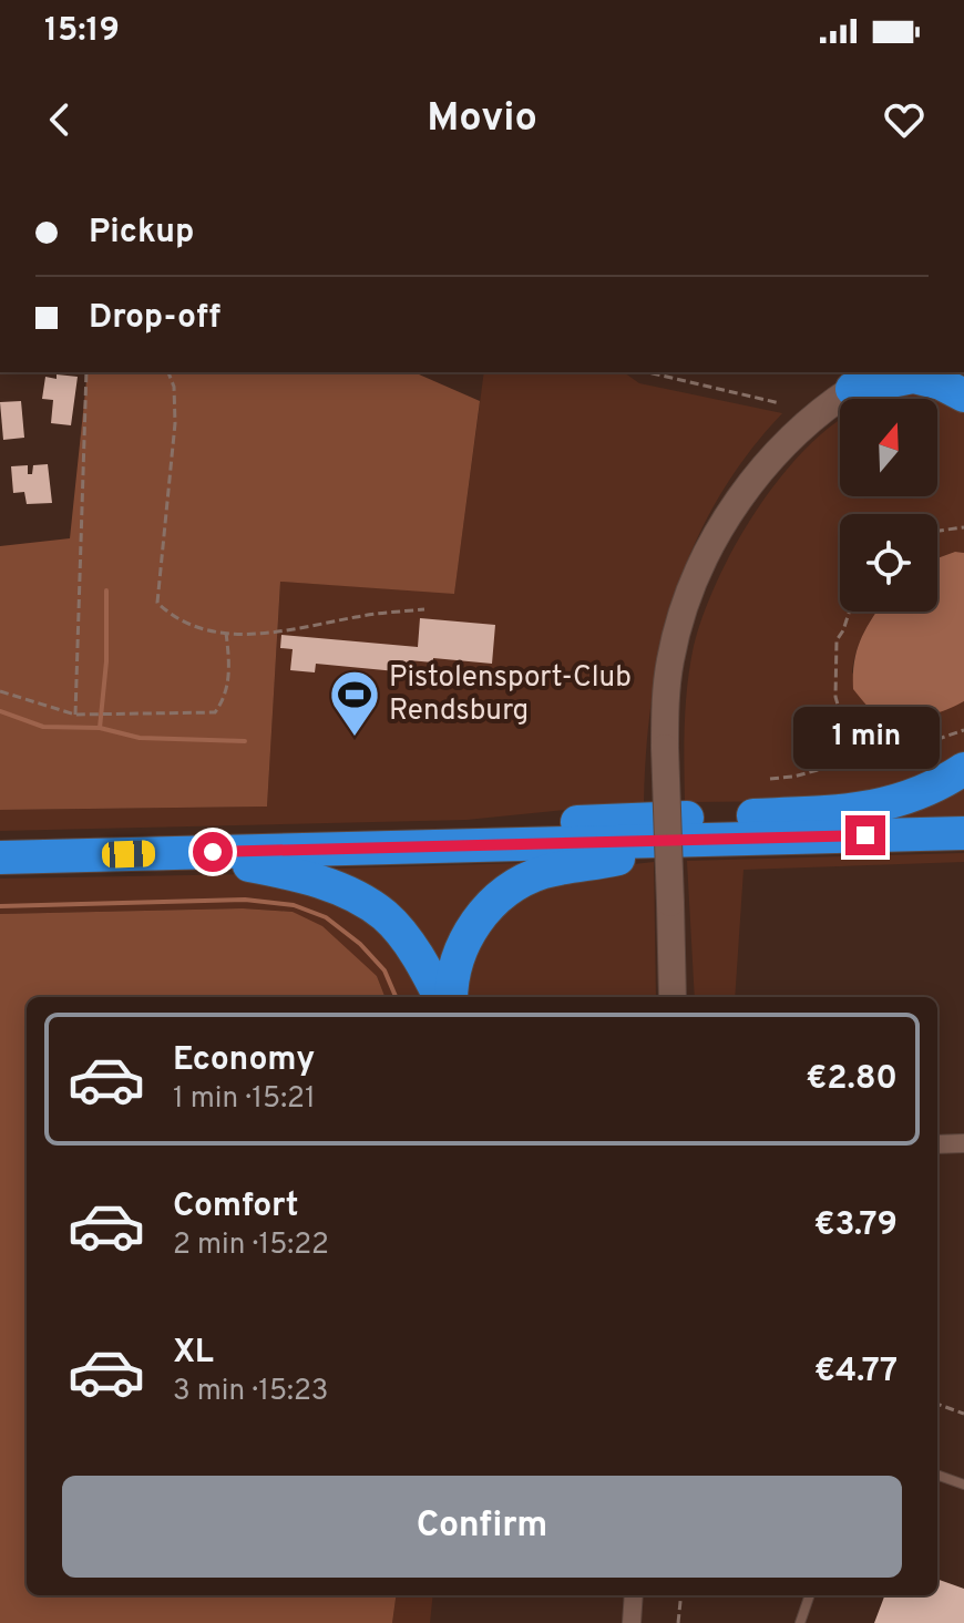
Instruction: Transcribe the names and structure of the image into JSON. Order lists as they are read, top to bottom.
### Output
{
  "places": {
    "sports": ["Pistolensport-Club Rendsburg"]
  },
  "north": "top",
  "page": {
    "status": "15:19",
    "header": "Movio",
    "banner": ["Pickup", "Drop-off"],
    "bubble": "1 min",
    "list": [
      {
        "name": "Economy",
        "note": "1 min · 15:21",
        "value": "€2.80"
      },
      {
        "name": "Comfort",
        "note": "2 min · 15:22",
        "value": "€3.79"
      },
      {
        "name": "XL",
        "note": "3 min · 15:23",
        "value": "€4.77"
      }
    ],
    "buttons": "Confirm"
  }
}
